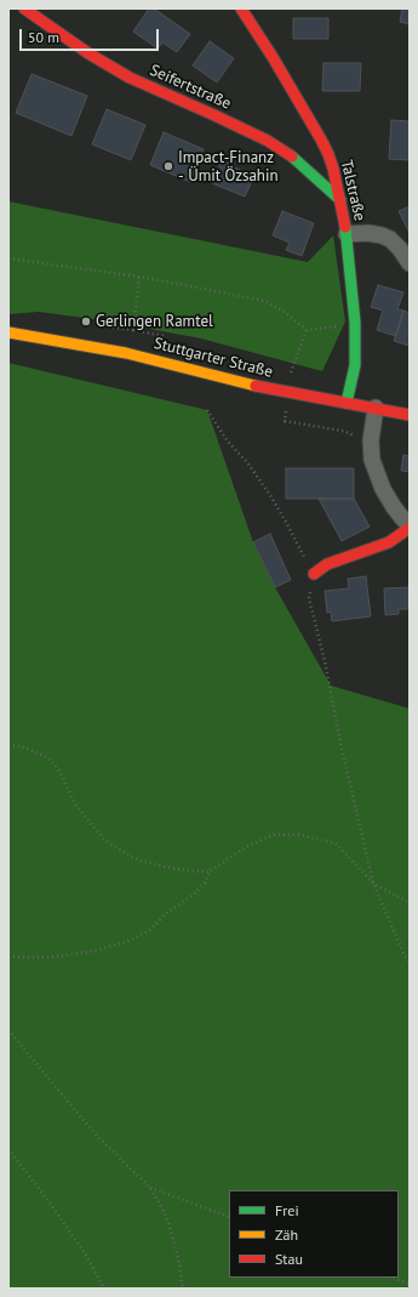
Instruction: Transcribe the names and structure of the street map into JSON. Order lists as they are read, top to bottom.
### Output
{
  "streets": {
    "street": ["Seifertstraße", "Talstraße", "Stuttgarter Straße"]
  },
  "crossings": [
    ["Seifertstraße", "Talstraße"],
    ["Talstraße", "Stuttgarter Straße"]
  ],
  "places": ["Impact-Finanz - Ümit Özsahin", "Gerlingen Ramtel"],
  "legend": ["Frei", "Zäh", "Stau"],
  "scale_bar": "50 m"
}
